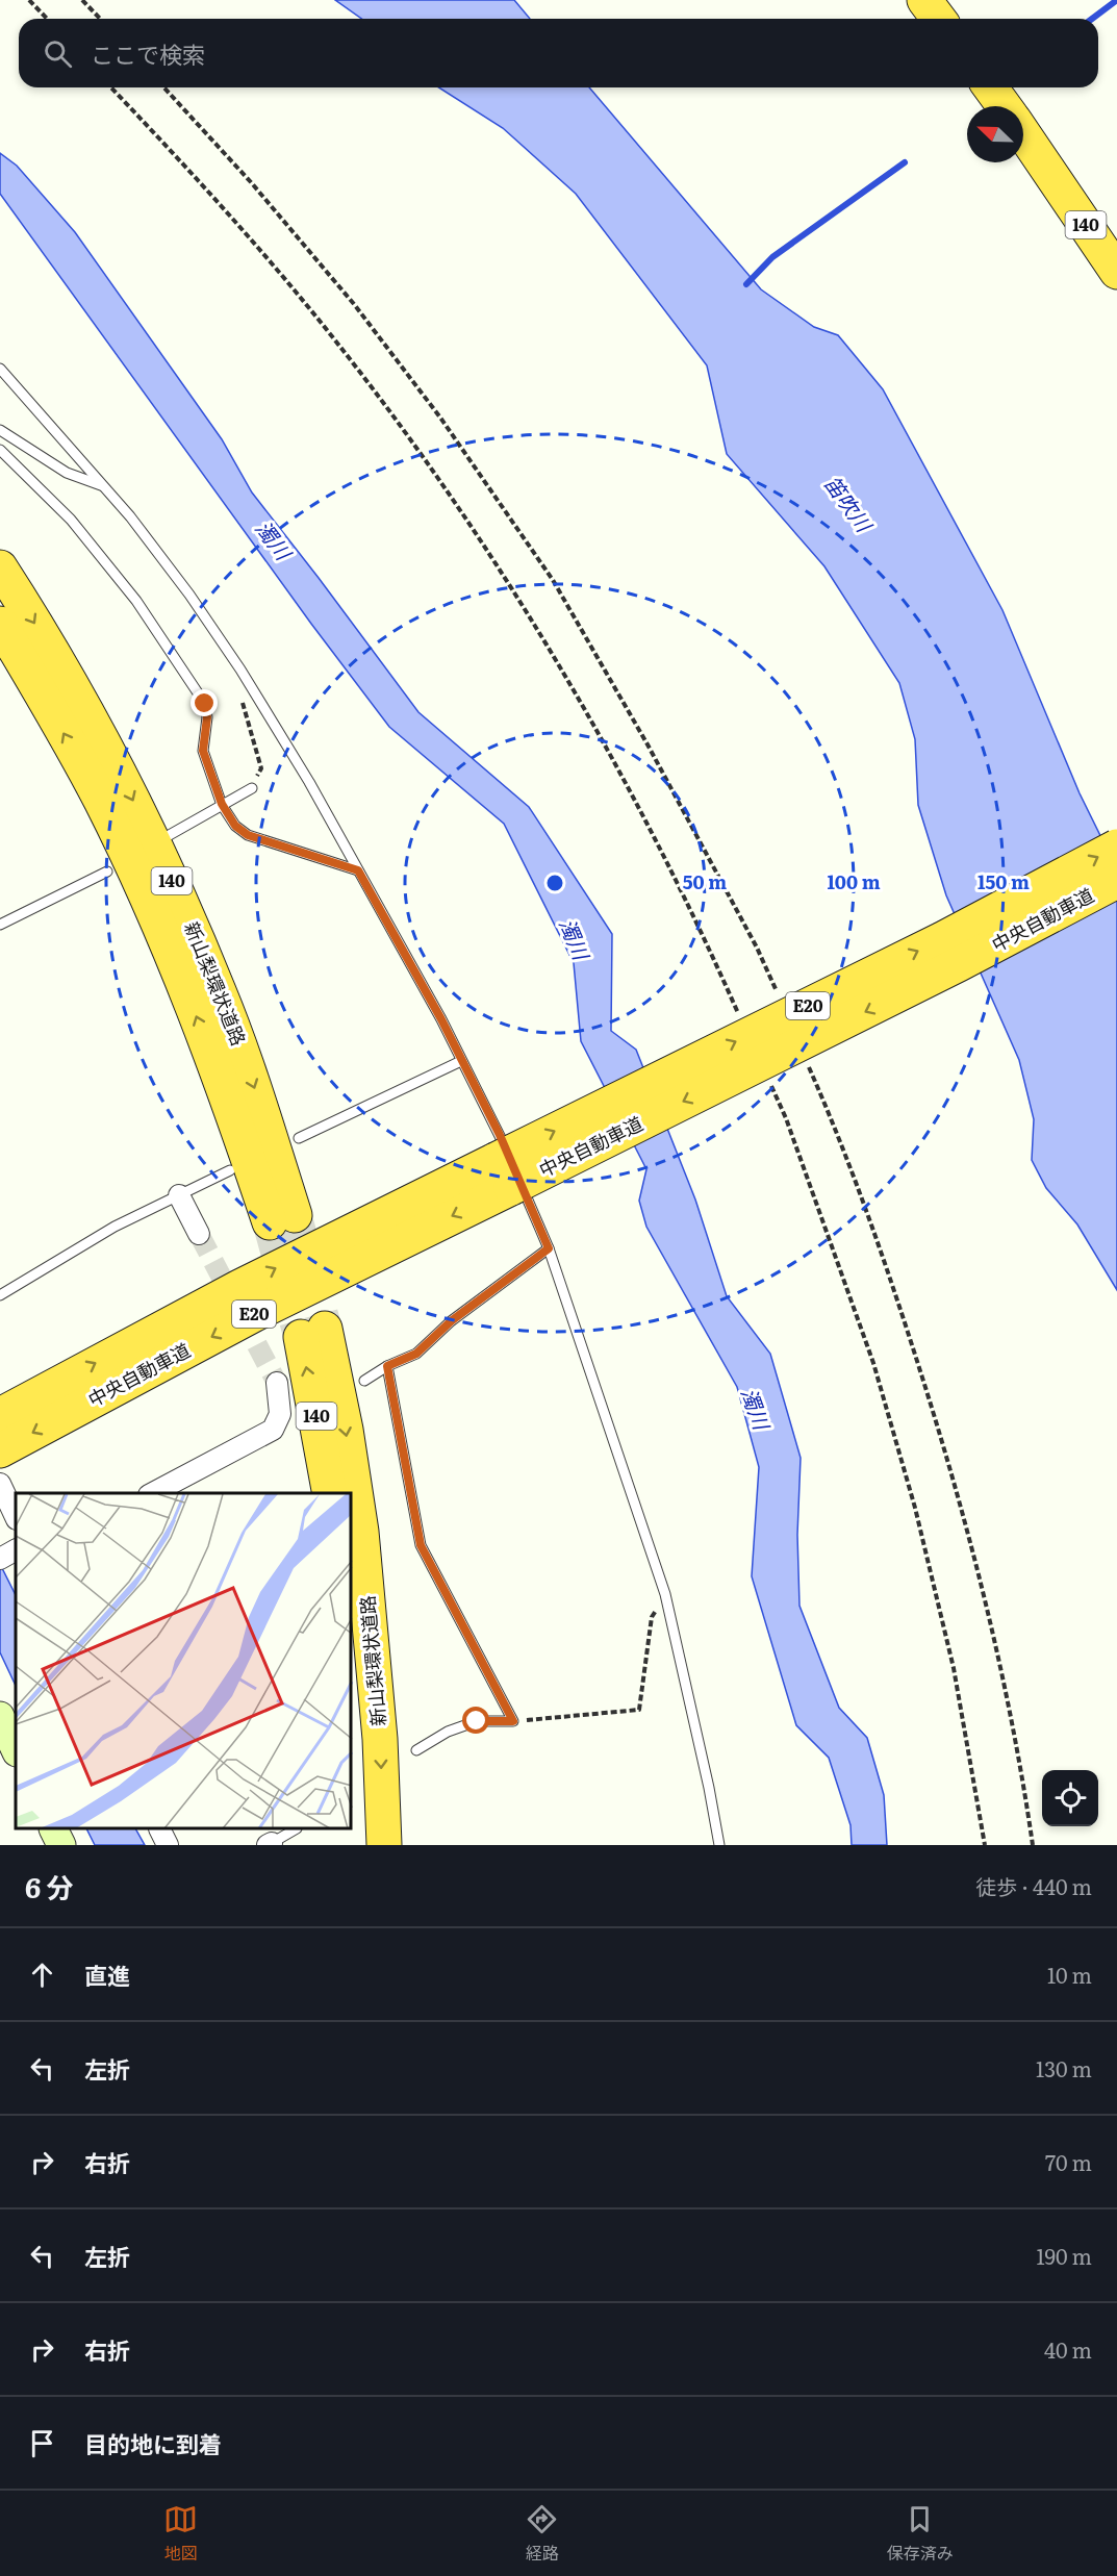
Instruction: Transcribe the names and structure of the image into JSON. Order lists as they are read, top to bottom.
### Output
{
  "streets": {
    "highway": [
      "140",
      "中央自動車道",
      "新山梨環状道路",
      "E20"
    ]
  },
  "water": ["笛吹川", "濁川"],
  "north": "top left",
  "page": {
    "search": "ここで検索",
    "heading": ["6 分", "徒歩 · 440 m"],
    "list": [
      ["直進", "10 m"],
      ["左折", "130 m"],
      ["右折", "70 m"],
      ["左折", "190 m"],
      ["右折", "40 m"],
      "目的地に到着"
    ],
    "nav": ["地図", "経路", "保存済み"]
  },
  "rings": ["50 m", "100 m", "150 m"]
}
